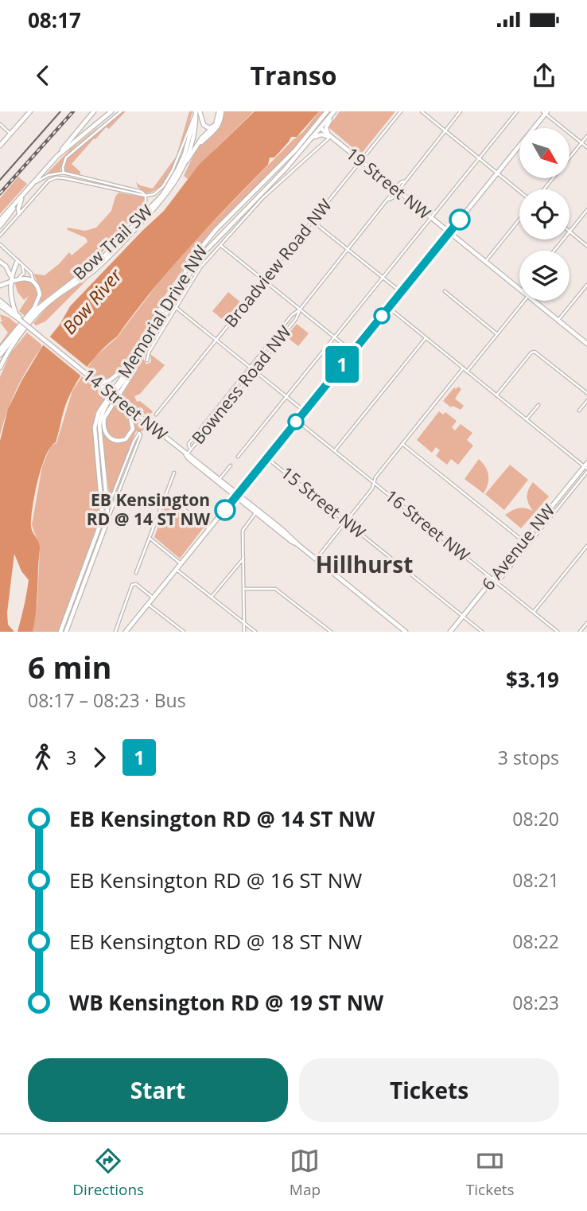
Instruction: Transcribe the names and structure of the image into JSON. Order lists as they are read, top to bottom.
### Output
{
  "streets": {
    "main road": [
      "19 Street NW",
      "Bow Trail SW",
      "Memorial Drive NW",
      "14 Street NW",
      "6 Avenue NW"
    ],
    "street": [
      "Broadview Road NW",
      "Bowness Road NW",
      "15 Street NW",
      "16 Street NW"
    ]
  },
  "crossings": [
    ["19 Street NW", "Broadview Road NW"],
    ["19 Street NW", "Memorial Drive NW"],
    ["19 Street NW", "Bowness Road NW"],
    ["Bowness Road NW", "14 Street NW"],
    ["15 Street NW", "6 Avenue NW"],
    ["16 Street NW", "6 Avenue NW"]
  ],
  "districts": ["Hillhurst"],
  "water": ["Bow River"],
  "places": ["EB Kensington RD @ 14 ST NW"],
  "lines": ["bus line 1"],
  "north": "bottom right",
  "page": {
    "status": "08:17",
    "header": "Transo",
    "on_map": "1",
    "heading": ["6 min", "08:17 – 08:23 · Bus", "$3.19"],
    "legs": ["3", "1", "3 stops"],
    "list": [
      {
        "name": "EB Kensington RD @ 14 ST NW",
        "value": "08:20"
      },
      {
        "name": "EB Kensington RD @ 16 ST NW",
        "value": "08:21"
      },
      {
        "name": "EB Kensington RD @ 18 ST NW",
        "value": "08:22"
      },
      {
        "name": "WB Kensington RD @ 19 ST NW",
        "value": "08:23"
      }
    ],
    "buttons": ["Start", "Tickets"],
    "tabs": ["Directions", "Map", "Tickets"]
  }
}
